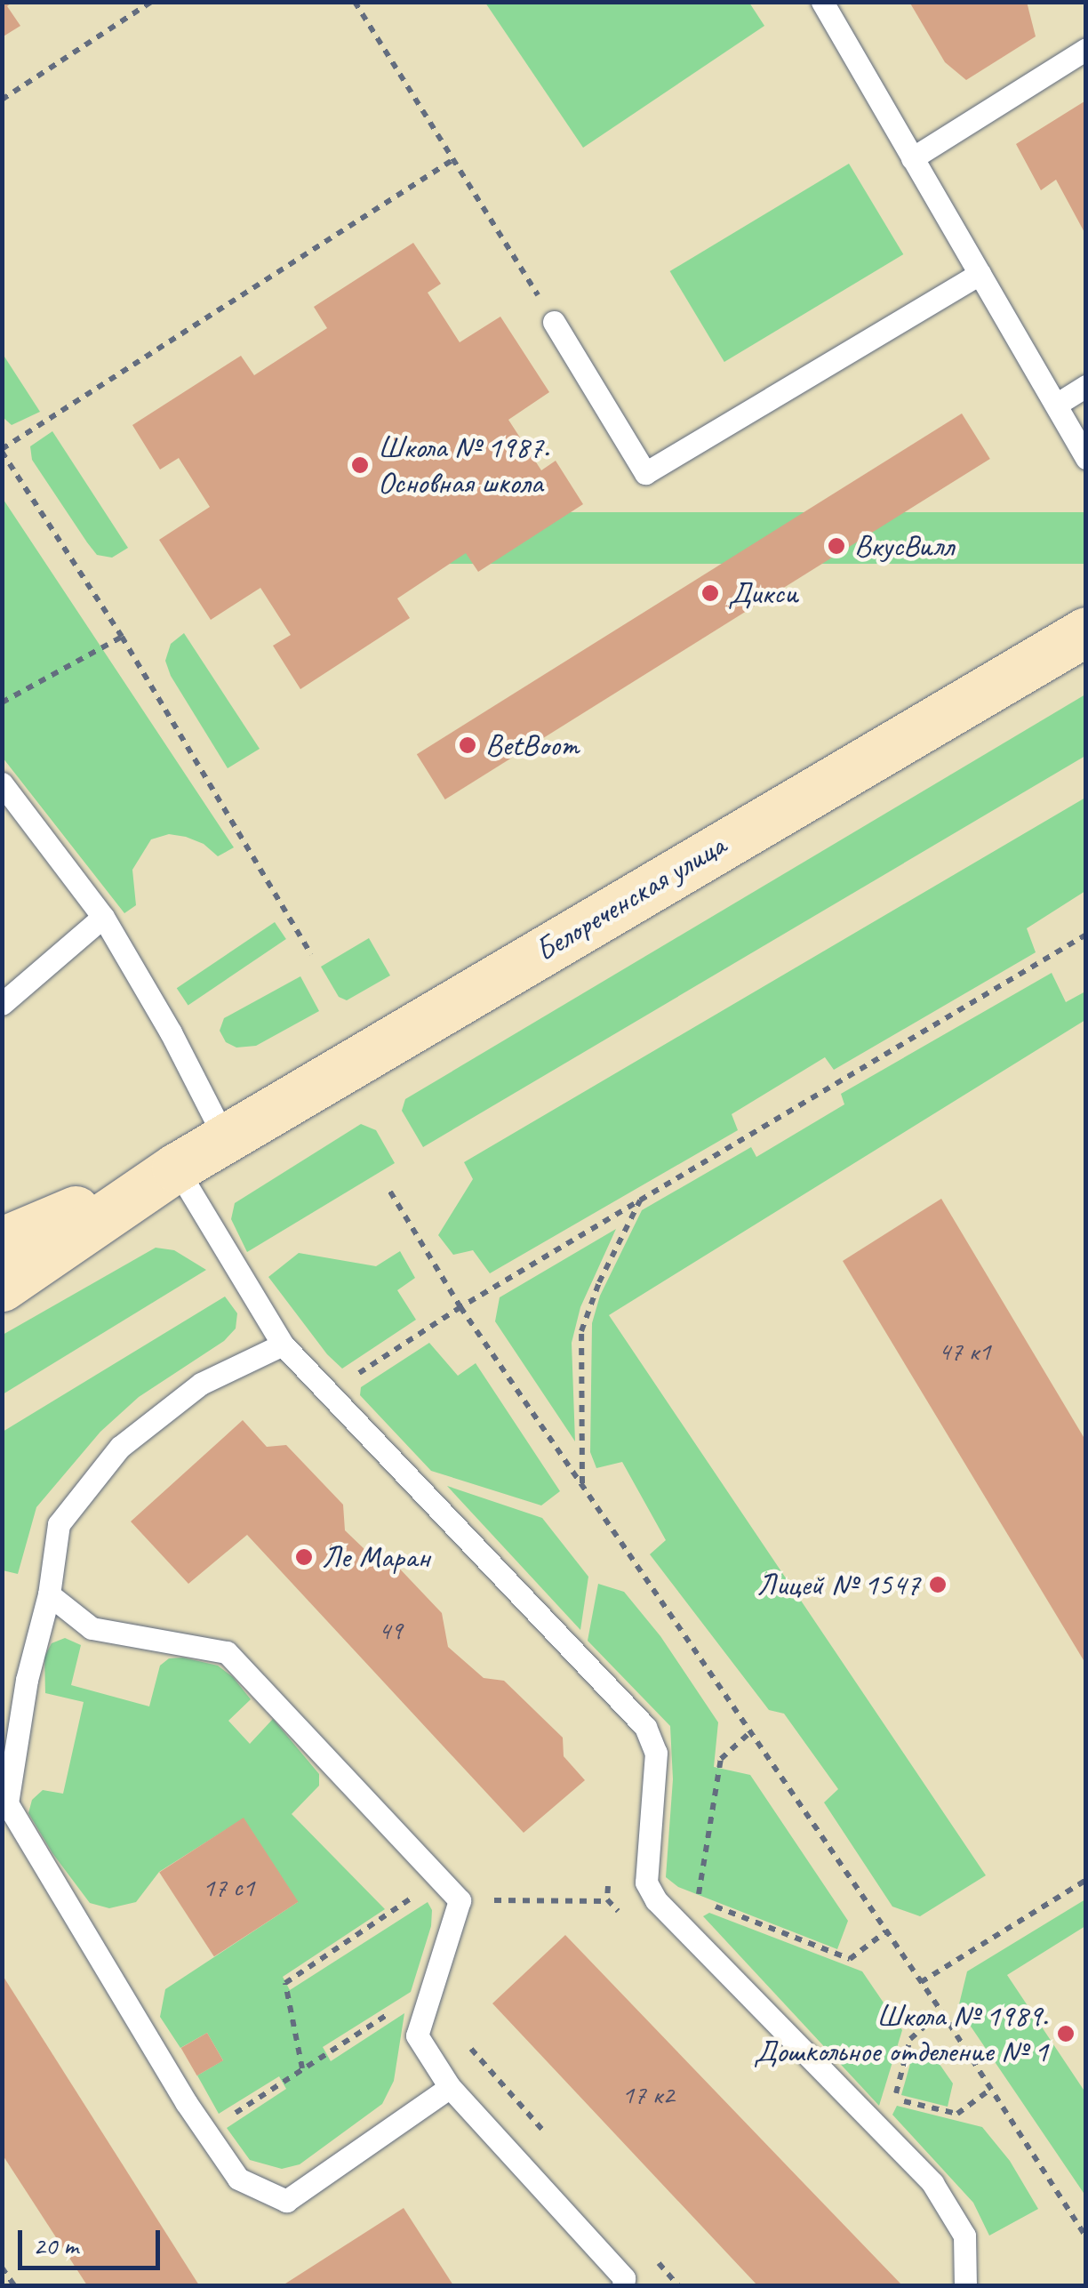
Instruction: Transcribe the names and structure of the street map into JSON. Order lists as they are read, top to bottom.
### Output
{
  "streets": {
    "main road": ["Белореченская улица"]
  },
  "places": [
    "Школа № 1987. Основная школа",
    "ВкусВилл",
    "Дикси",
    "BetBoom",
    "Ле Маран",
    "Лицей № 1547",
    "Школа № 1989. Дошкольное отделение № 1"
  ],
  "house_numbers": [
    "47 к1",
    "49",
    "17 с1",
    "17 к2"
  ],
  "scale_bar": "20 m"
}
